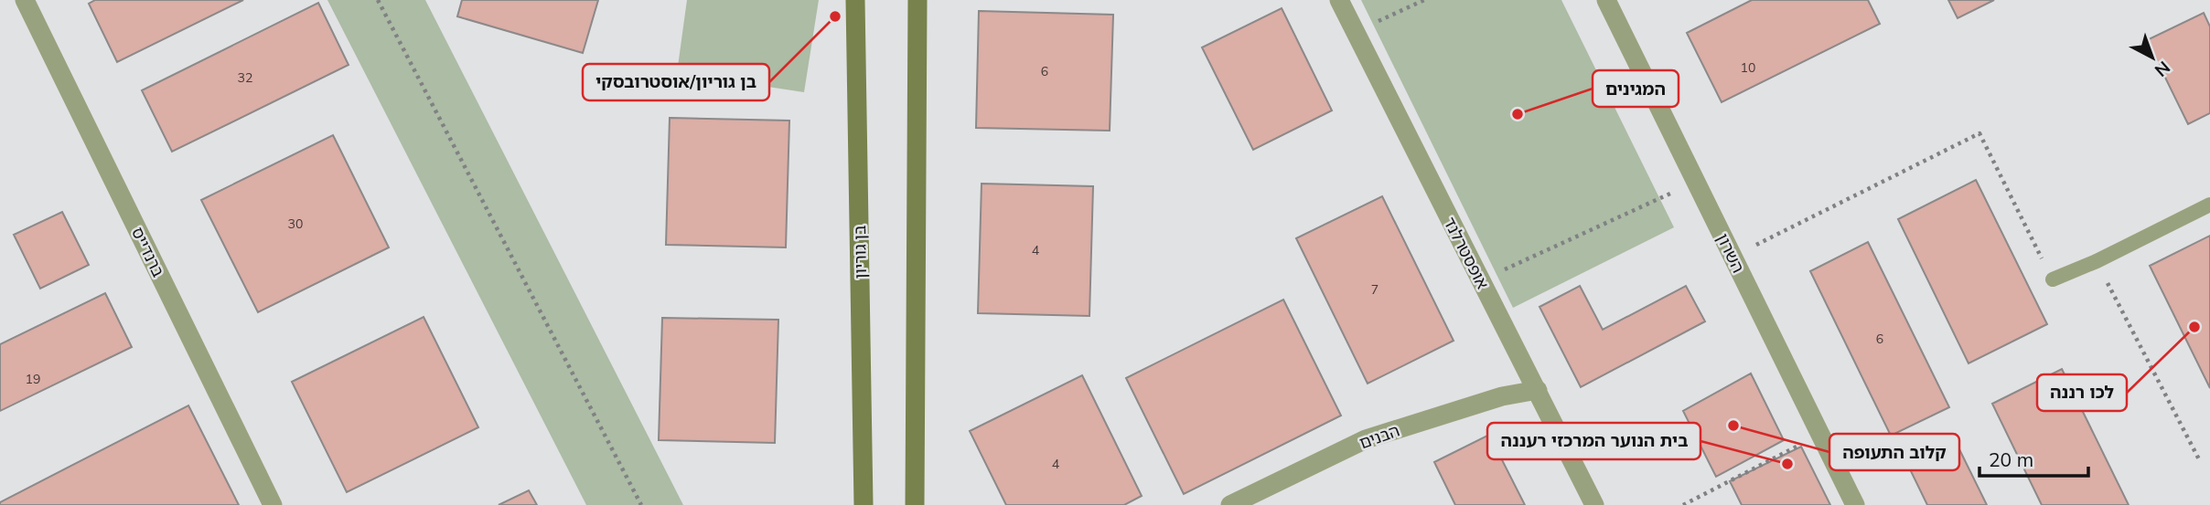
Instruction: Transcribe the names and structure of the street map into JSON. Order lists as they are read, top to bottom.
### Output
{
  "streets": {
    "main road": ["בן גוריון"],
    "street": [
      "ברנדייס",
      "אופסטרלנד",
      "השרון",
      "הבנים"
    ]
  },
  "crossings": [
    ["אופסטרלנד", "הבנים"]
  ],
  "places": [
    "בן גוריון/אוסטרובסקי",
    "המגינים",
    "לכו רננה",
    "קלוב התעופה",
    "בית הנוער המרכזי רעננה"
  ],
  "house_numbers": [
    "10",
    "6",
    "32",
    "30",
    "4",
    "7",
    "6",
    "19",
    "4"
  ],
  "scale_bar": "20 m",
  "north": "bottom right"
}
